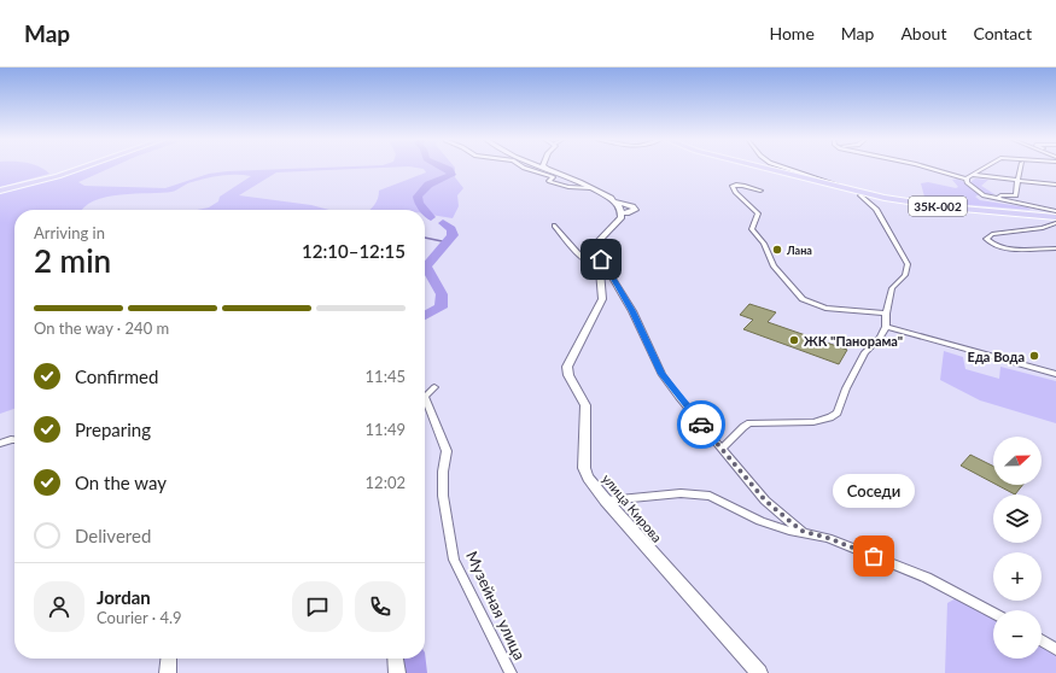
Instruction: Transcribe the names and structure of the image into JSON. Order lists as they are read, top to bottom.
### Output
{
  "streets": {
    "highway": ["35К-002"],
    "main road": ["улица Кирова"],
    "street": ["Музейная улица"]
  },
  "places": [
    "Лана",
    "ЖК \"Панорама\"",
    "Еда Вода",
    "Соседи"
  ],
  "north": "right",
  "page": {
    "header": "Map",
    "nav": [
      "Home",
      "Map",
      "About",
      "Contact"
    ],
    "heading": ["2 min", "Arriving in", "12:10–12:15"],
    "panel": ["Jordan", "Courier · 4.9"],
    "bar": "On the way · 240 m",
    "list": [
      ["Confirmed", "11:45"],
      ["Preparing", "11:49"],
      ["On the way", "12:02"],
      "Delivered"
    ],
    "map_buttons": ["+", "−"],
    "bubble": "Соседи"
  }
}
